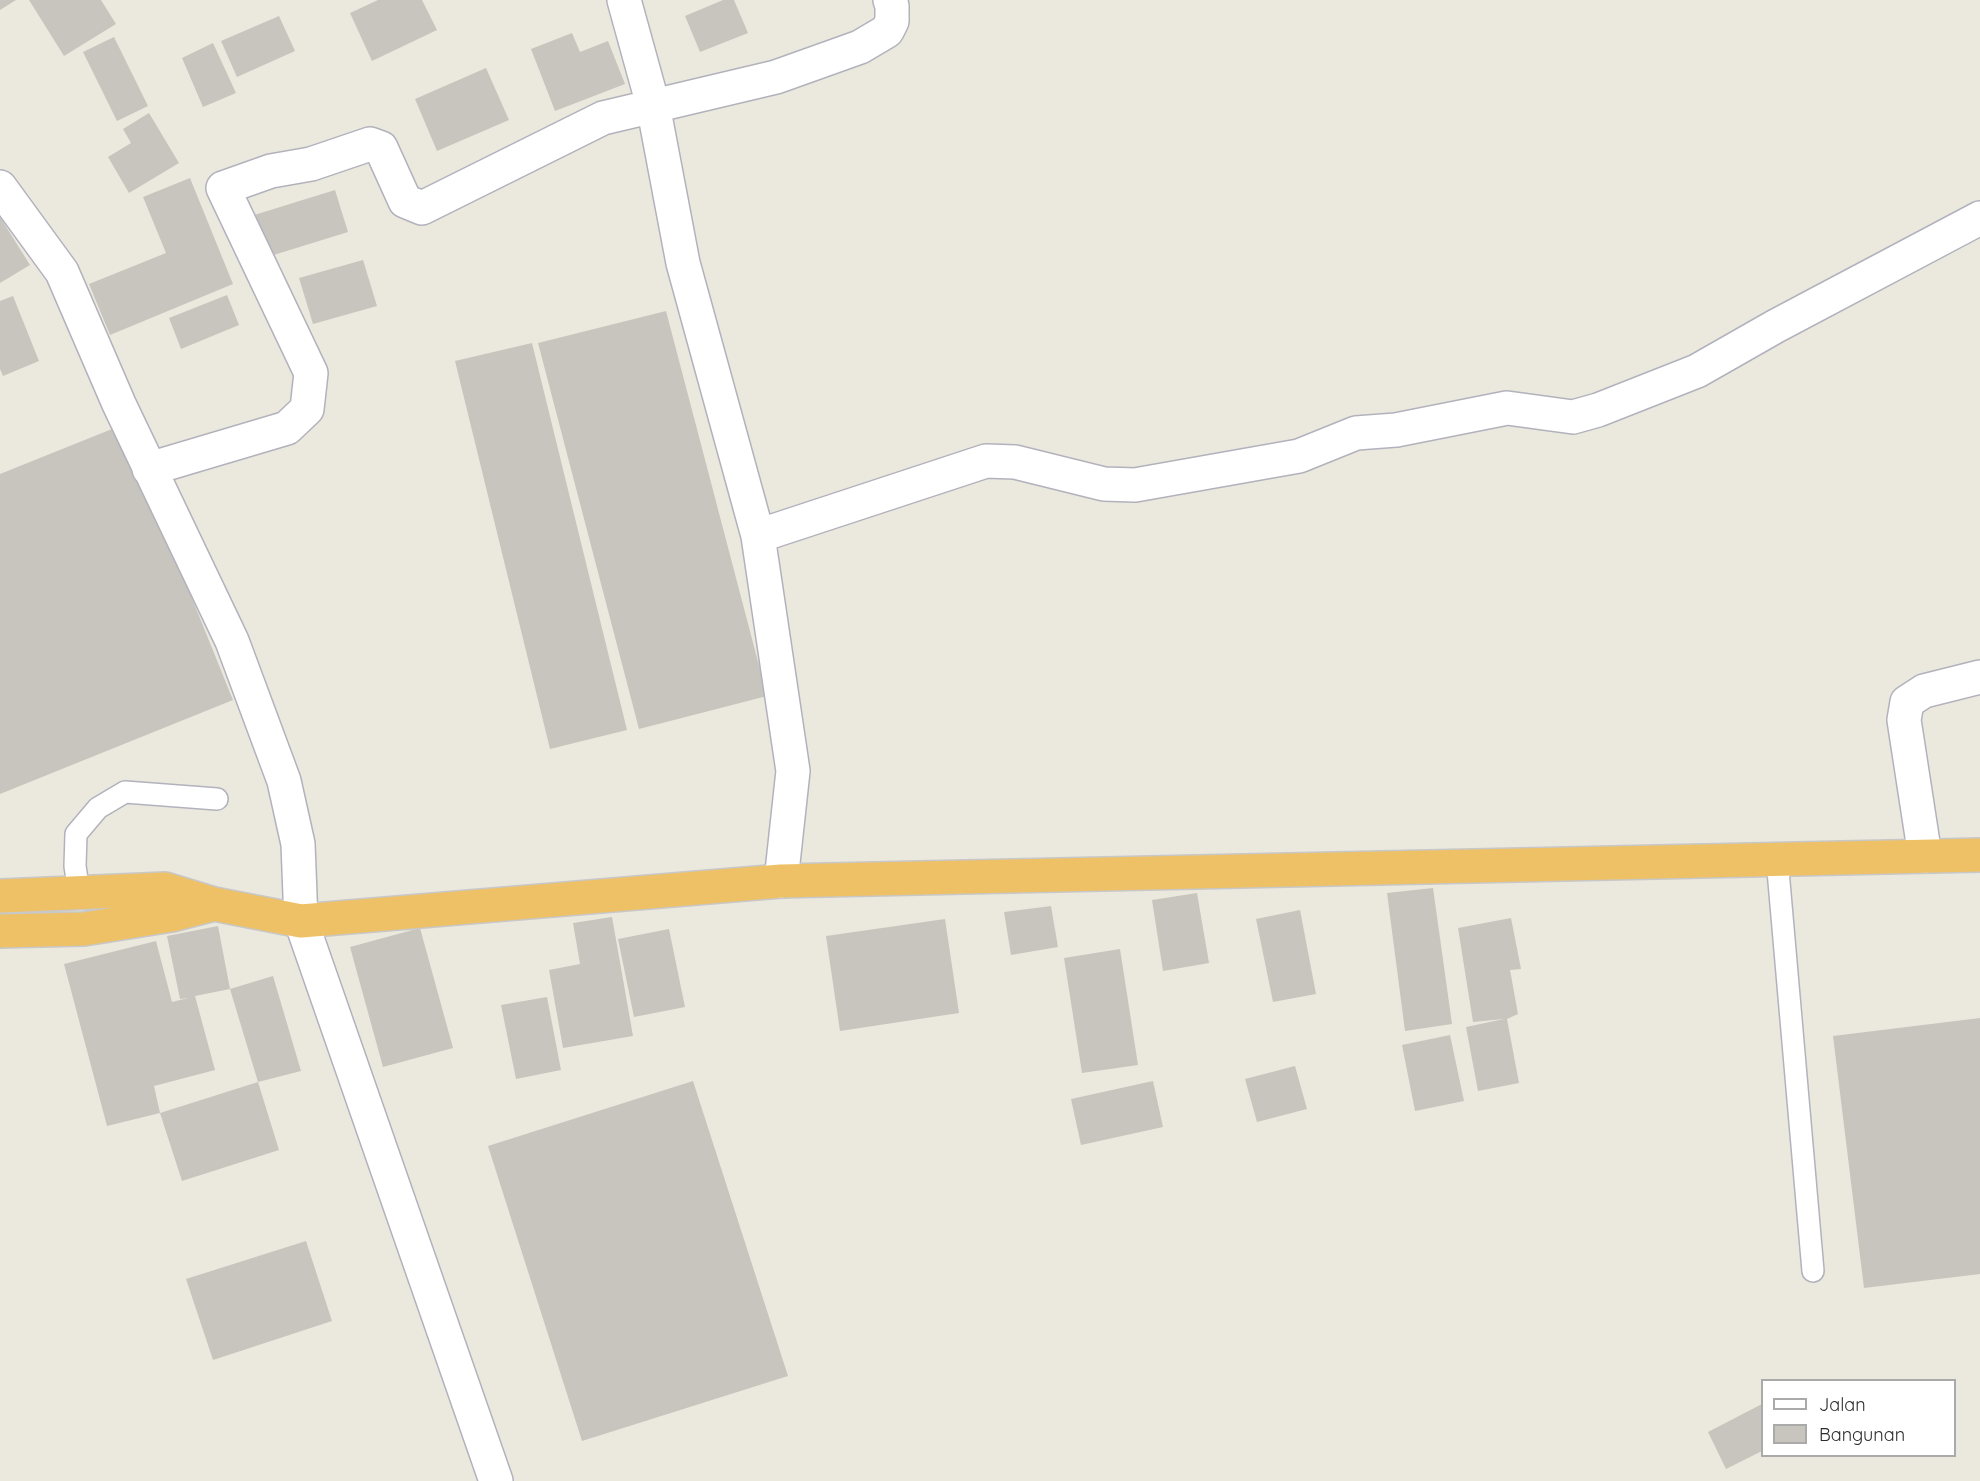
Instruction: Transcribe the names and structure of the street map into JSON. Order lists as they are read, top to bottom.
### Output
{
  "legend": ["Jalan", "Bangunan"]
}
